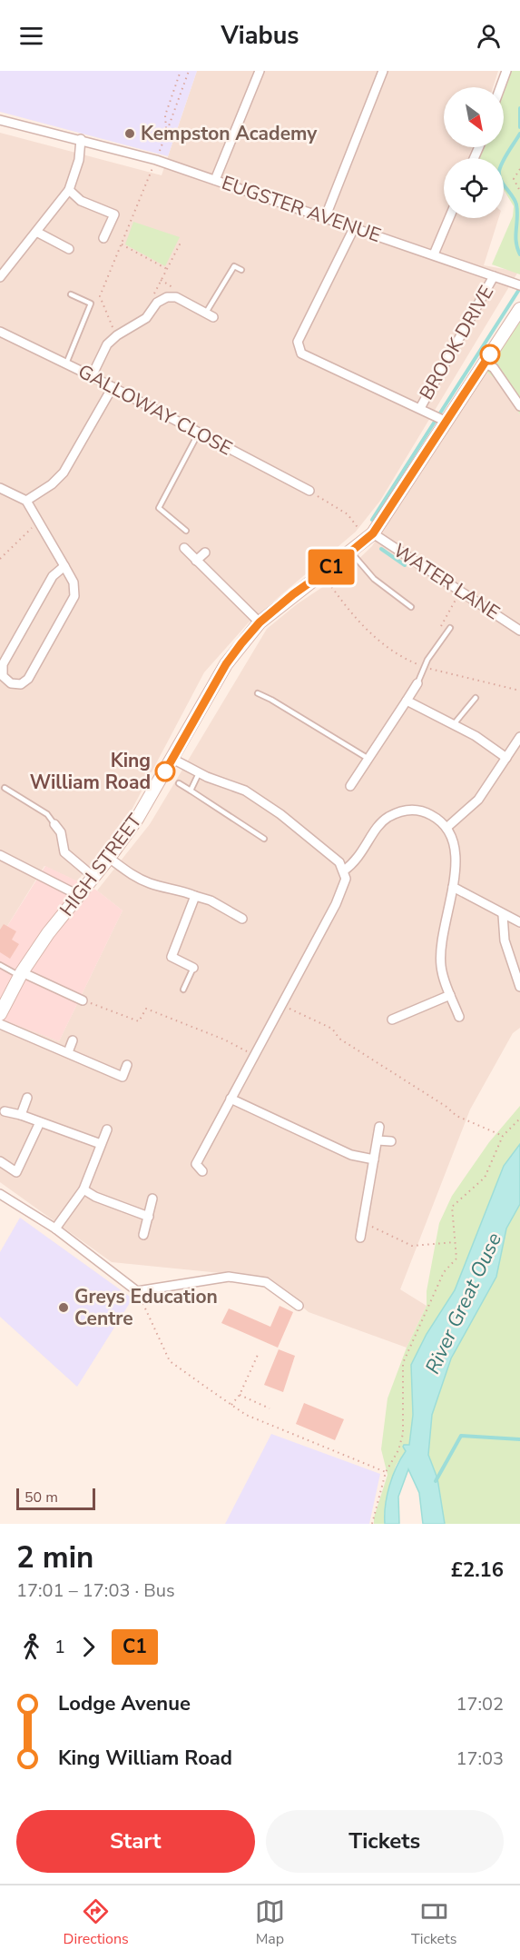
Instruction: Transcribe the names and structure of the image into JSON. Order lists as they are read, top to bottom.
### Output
{
  "streets": {
    "main road": ["HIGH STREET"],
    "street": [
      "EUGSTER AVENUE",
      "BROOK DRIVE",
      "GALLOWAY CLOSE",
      "WATER LANE"
    ]
  },
  "crossings": [
    ["EUGSTER AVENUE", "BROOK DRIVE"],
    ["WATER LANE", "HIGH STREET"]
  ],
  "water": ["River Great Ouse"],
  "places": ["Kempston Academy", "King William Road", "Greys Education Centre"],
  "lines": ["bus line C1"],
  "scale_bar": "50 m",
  "north": "bottom right",
  "page": {
    "header": "Viabus",
    "on_map": "C1",
    "scale": "50 m",
    "heading": ["2 min", "17:01 – 17:03 · Bus", "£2.16"],
    "legs": ["1", "C1"],
    "list": [
      {
        "name": "Lodge Avenue",
        "value": "17:02"
      },
      {
        "name": "King William Road",
        "value": "17:03"
      }
    ],
    "buttons": ["Start", "Tickets"],
    "tabs": ["Directions", "Map", "Tickets"]
  }
}
